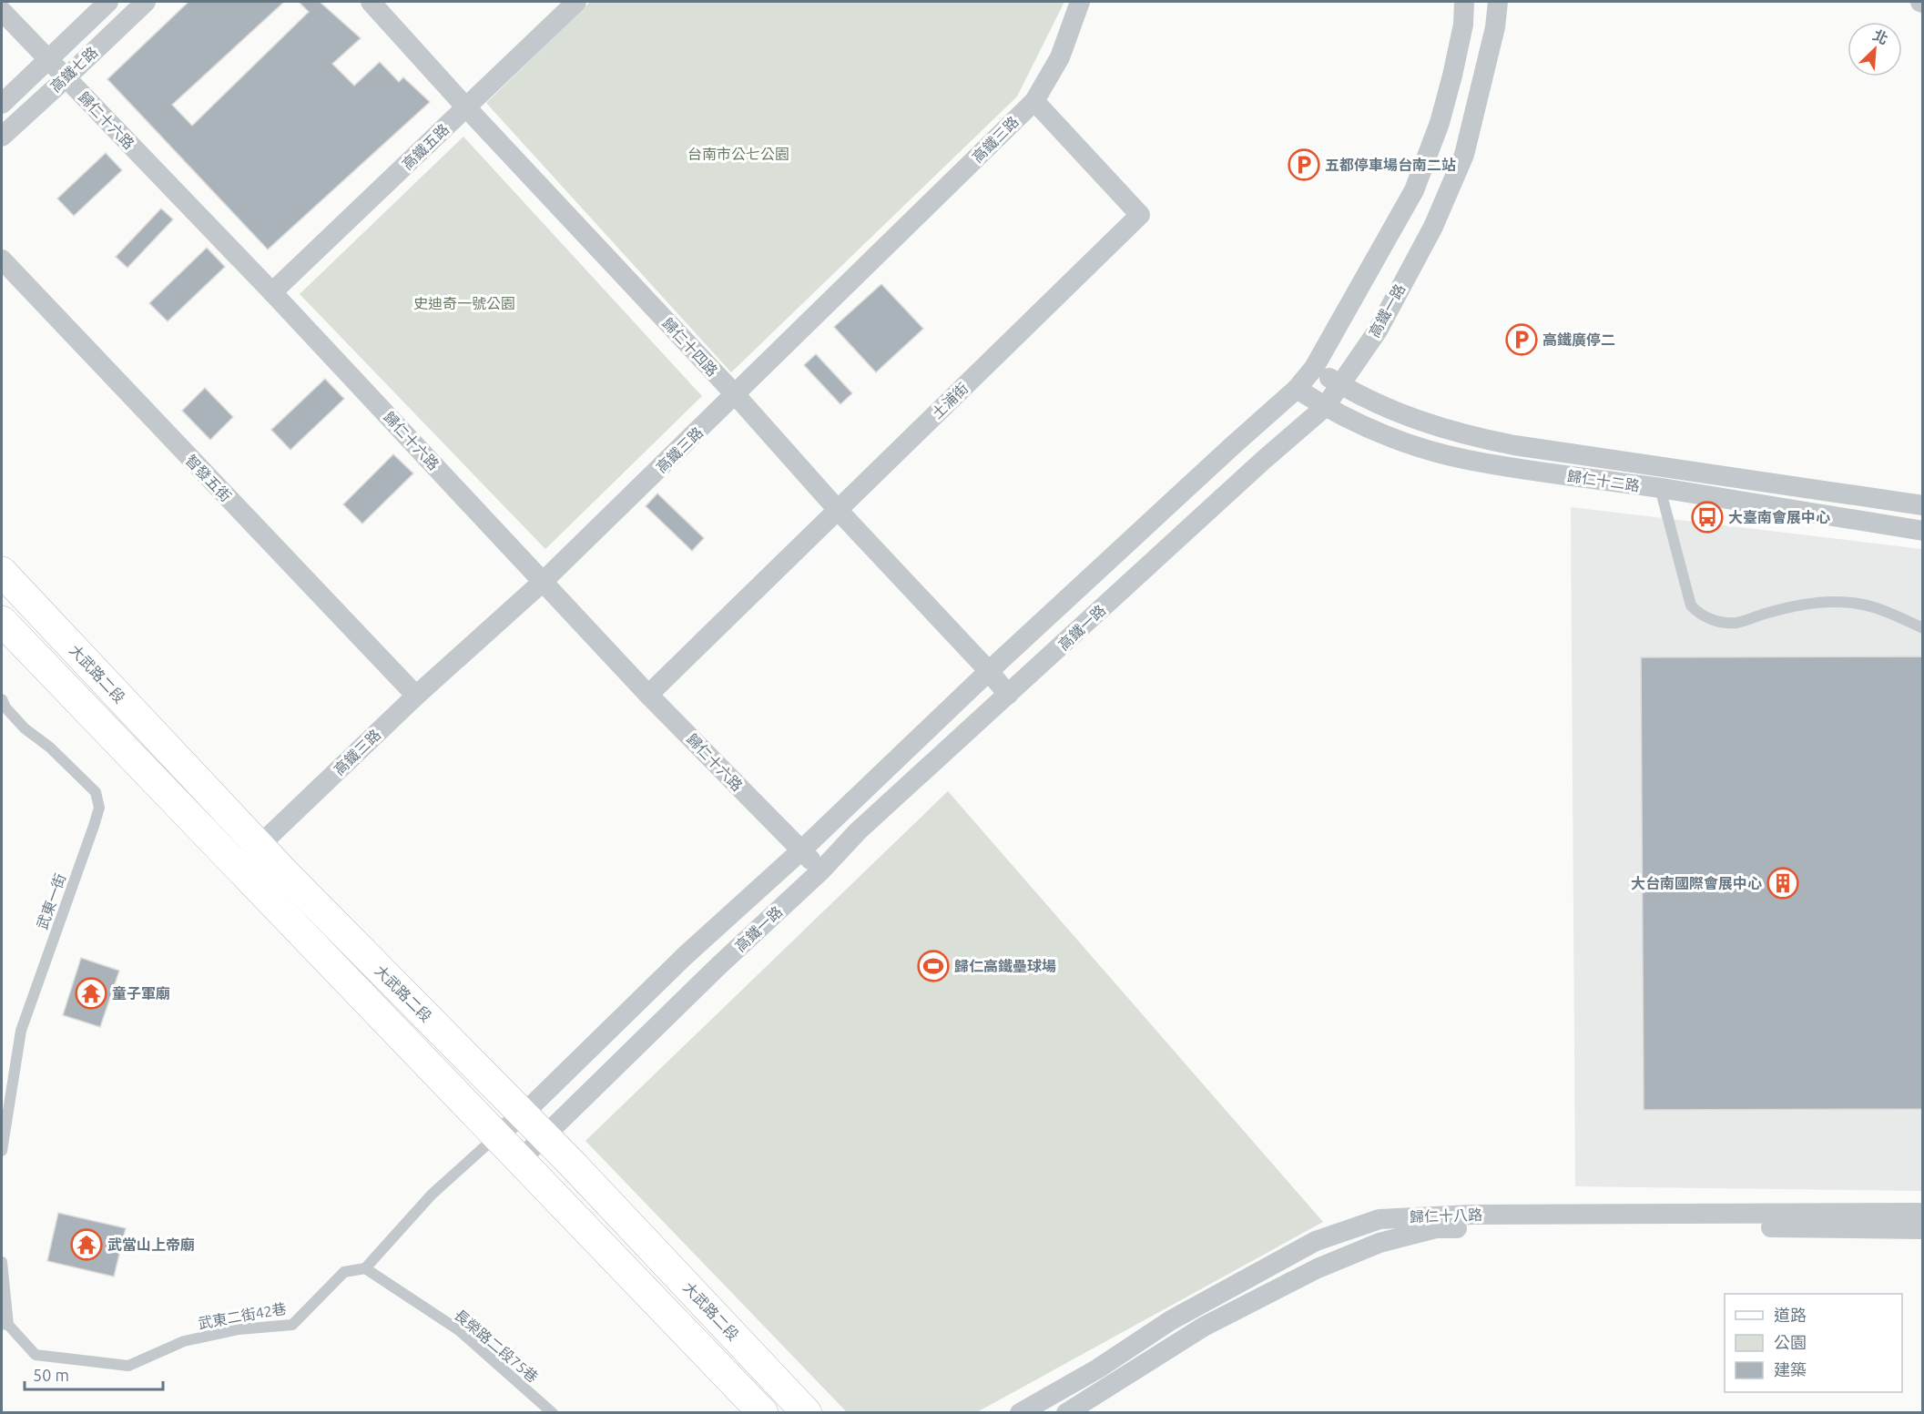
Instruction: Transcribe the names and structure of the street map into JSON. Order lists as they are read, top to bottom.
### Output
{
  "streets": {
    "street": [
      "高鐵七路",
      "歸仁十六路",
      "高鐵三路",
      "高鐵五路",
      "高鐵一路",
      "歸仁十四路",
      "土浦街",
      "智發五街",
      "歸仁十二路",
      "大武路二段",
      "歸仁十八路"
    ],
    "lane": ["武東一街", "武東二街42巷", "長榮路二段75巷"]
  },
  "crossings": [
    ["高鐵七路", "歸仁十六路"],
    ["歸仁十六路", "高鐵三路"],
    ["歸仁十六路", "高鐵五路"],
    ["歸仁十六路", "高鐵一路"],
    ["歸仁十六路", "土浦街"],
    ["高鐵三路", "歸仁十四路"],
    ["高鐵三路", "土浦街"],
    ["高鐵三路", "智發五街"],
    ["高鐵三路", "大武路二段"],
    ["高鐵五路", "歸仁十四路"],
    ["高鐵一路", "歸仁十四路"],
    ["高鐵一路", "歸仁十二路"],
    ["高鐵一路", "大武路二段"],
    ["歸仁十四路", "土浦街"],
    ["武東二街42巷", "長榮路二段75巷"]
  ],
  "parks": ["台南市公七公園", "史迪奇一號公園"],
  "places": {
    "parking": ["五都停車場台南二站", "高鐵廣停二"],
    "bus stop": ["大臺南會展中心"],
    "building": ["大台南國際會展中心"],
    "sports": ["歸仁高鐵壘球場"],
    "temple": ["童子軍廟", "武當山上帝廟"]
  },
  "legend": ["道路", "公園", "建築"],
  "scale_bar": "50 m",
  "north": "top right"
}
